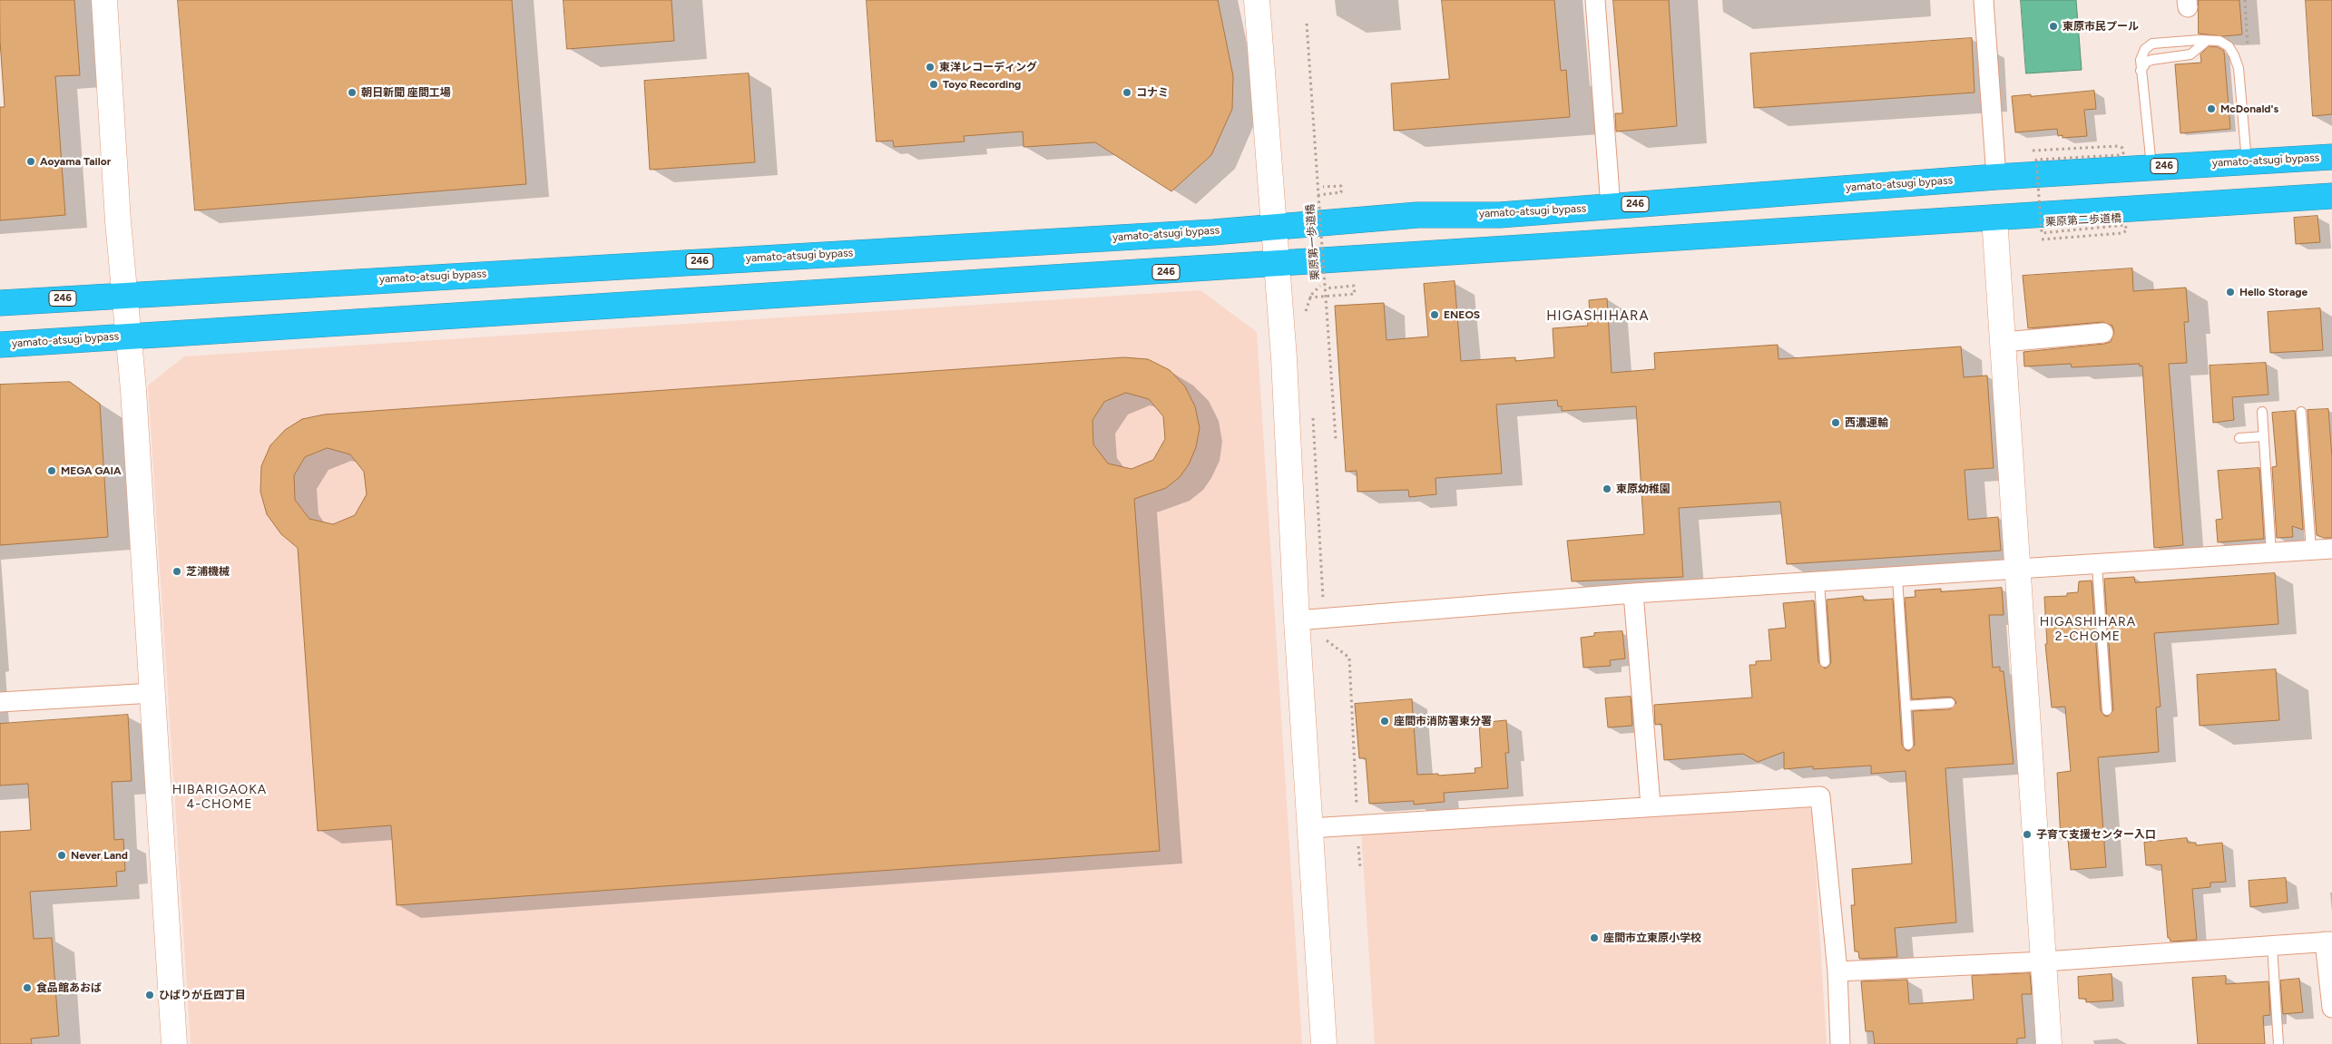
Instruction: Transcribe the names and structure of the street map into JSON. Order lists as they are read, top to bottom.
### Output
{
  "streets": {
    "highway": ["yamato-atsugi bypass", "246"],
    "path": ["栗原第二歩道橋", "栗原第一歩道橋"]
  },
  "districts": ["HIGASHIHARA", "HIGASHIHARA 2-CHOME", "HIBARIGAOKA 4-CHOME"],
  "places": [
    "東原市民プール",
    "東洋レコーディング",
    "Toyo Recording",
    "朝日新聞 座間工場",
    "コナミ",
    "McDonald's",
    "Aoyama Tailor",
    "Hello Storage",
    "ENEOS",
    "西濃運輸",
    "MEGA GAIA",
    "東原幼稚園",
    "芝浦機械",
    "座間市消防署東分署",
    "子育て支援センター入口",
    "Never Land",
    "座間市立東原小学校",
    "食品館あおば",
    "ひばりが丘四丁目"
  ]
}
